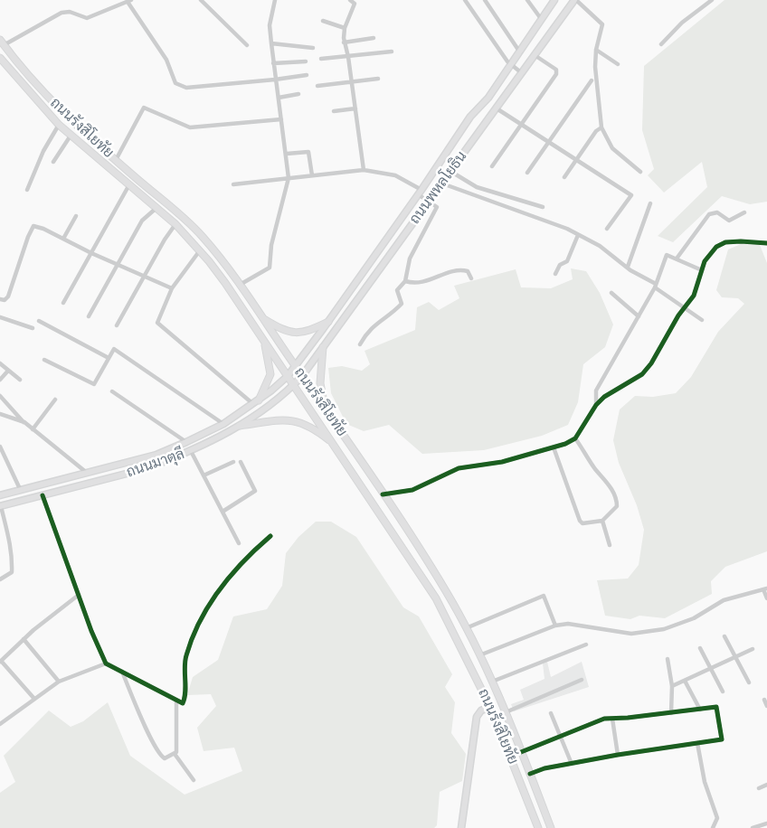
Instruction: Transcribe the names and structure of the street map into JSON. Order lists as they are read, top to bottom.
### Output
{
  "streets": {
    "main road": ["ถนนรังสิโยทัย", "ถนนพหลโยธิน", "ถนนมาตุลี"]
  },
  "crossings": [
    ["ถนนรังสิโยทัย", "ถนนพหลโยธิน"],
    ["ถนนรังสิโยทัย", "ถนนมาตุลี"],
    ["ถนนพหลโยธิน", "ถนนมาตุลี"]
  ]
}
